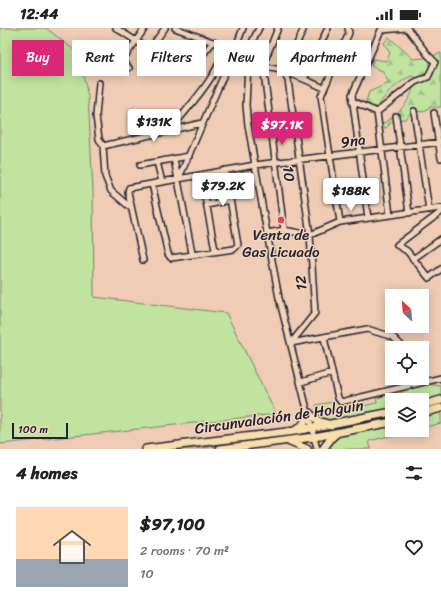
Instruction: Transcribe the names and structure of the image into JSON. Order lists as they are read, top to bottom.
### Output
{
  "streets": {
    "highway": ["Circunvalación de Holguín"],
    "street": ["9na", "10", "12"]
  },
  "crossings": [
    ["9na", "10"],
    ["9na", "12"]
  ],
  "places": ["Venta de Gas Licuado"],
  "scale_bar": "100 m",
  "north": "top left",
  "page": {
    "status": "12:44",
    "chip": [
      "Buy",
      "Rent",
      "Filters",
      "New",
      "Apartment"
    ],
    "price": [
      "$131K",
      "$97.1K",
      "$79.2K",
      "$188K"
    ],
    "scale": "100 m",
    "heading": "4 homes",
    "list": [
      {
        "name": "$97,100",
        "note": "2 rooms · 70 m² · 10"
      }
    ]
  }
}
